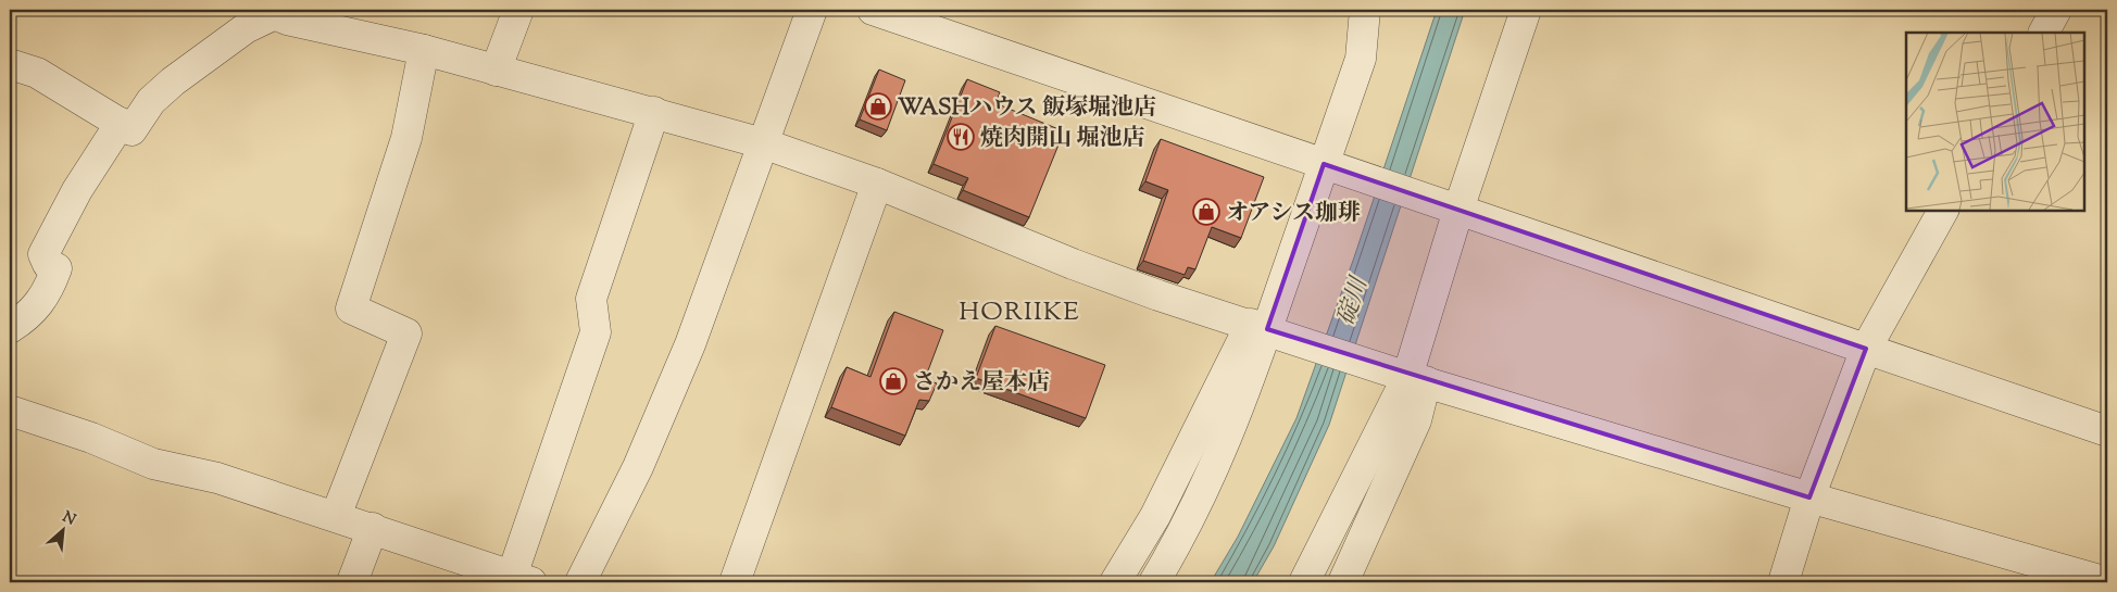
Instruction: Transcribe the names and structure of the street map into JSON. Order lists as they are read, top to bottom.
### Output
{
  "districts": ["HORIIKE"],
  "water": ["碇川"],
  "places": {
    "shop": ["WASHハウス 飯塚堀池店", "オアシス珈琲", "さかえ屋本店"],
    "restaurant": ["焼肉開山 堀池店"]
  },
  "north": "top right"
}
